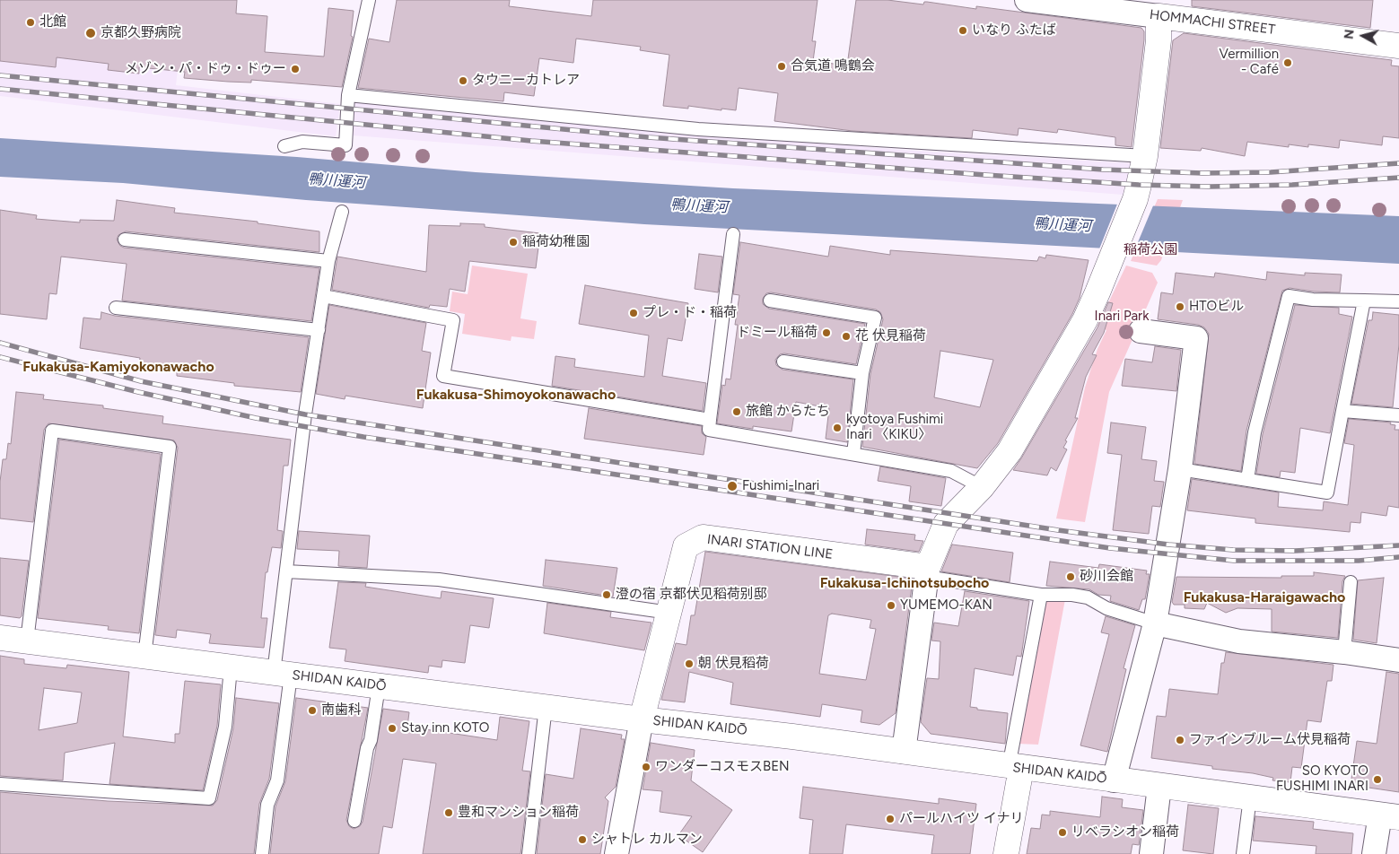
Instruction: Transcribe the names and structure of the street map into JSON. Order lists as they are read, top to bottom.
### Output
{
  "streets": {
    "street": ["HOMMACHI STREET", "INARI STATION LINE", "SHIDAN KAIDŌ"]
  },
  "crossings": [
    ["INARI STATION LINE", "SHIDAN KAIDŌ"]
  ],
  "districts": [
    "Fukakusa-Kamiyokonawacho",
    "Fukakusa-Shimoyokonawacho",
    "Fukakusa-Ichinotsubocho",
    "Fukakusa-Haraigawacho"
  ],
  "water": ["鴨川運河"],
  "parks": ["稲荷公園", "Inari Park"],
  "places": [
    "北館",
    "いなり ふたば",
    "京都久野病院",
    "Vermillion - Café",
    "合気道 鳴鶴会",
    "メゾン・パ・ドゥ・ドゥー",
    "タウニーカトレア",
    "稲荷幼稚園",
    "HTOビル",
    "プレ・ド・稲荷",
    "ドミール稲荷",
    "花 伏見稲荷",
    "旅館 からたち",
    "kyotoya Fushimi Inari 〈KIKU〉",
    "Fushimi-Inari",
    "砂川会館",
    "澄の宿 京都伏见稻荷别邸",
    "YUMEMO-KAN",
    "朝 伏見稻荷",
    "南歯科",
    "Stay inn KOTO",
    "ファインブルーム伏見稲荷",
    "ワンダーコスモスBEN",
    "SO KYOTO FUSHIMI INARI",
    "豊和マンション稲荷",
    "パールハイツ イナリ",
    "リベラシオン稲荷",
    "シャトレ カルマン"
  ],
  "north": "left"
}
